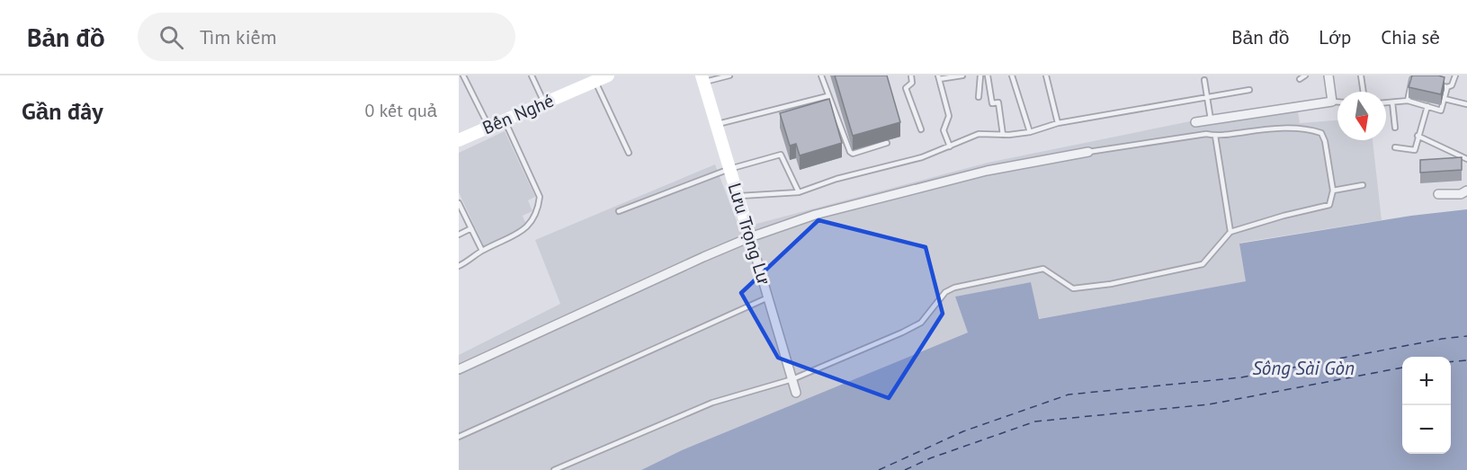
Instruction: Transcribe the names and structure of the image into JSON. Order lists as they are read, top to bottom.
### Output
{
  "streets": {
    "street": ["Bến Nghé", "Lưu Trọng Lư"]
  },
  "water": ["Sông Sài Gòn"],
  "north": "bottom",
  "page": {
    "header": "Bản đồ",
    "search": "Tìm kiếm",
    "nav": ["Bản đồ", "Lớp", "Chia sẻ"],
    "heading": ["Gần đây", "0 kết quả"],
    "map_buttons": ["+", "−"]
  }
}
